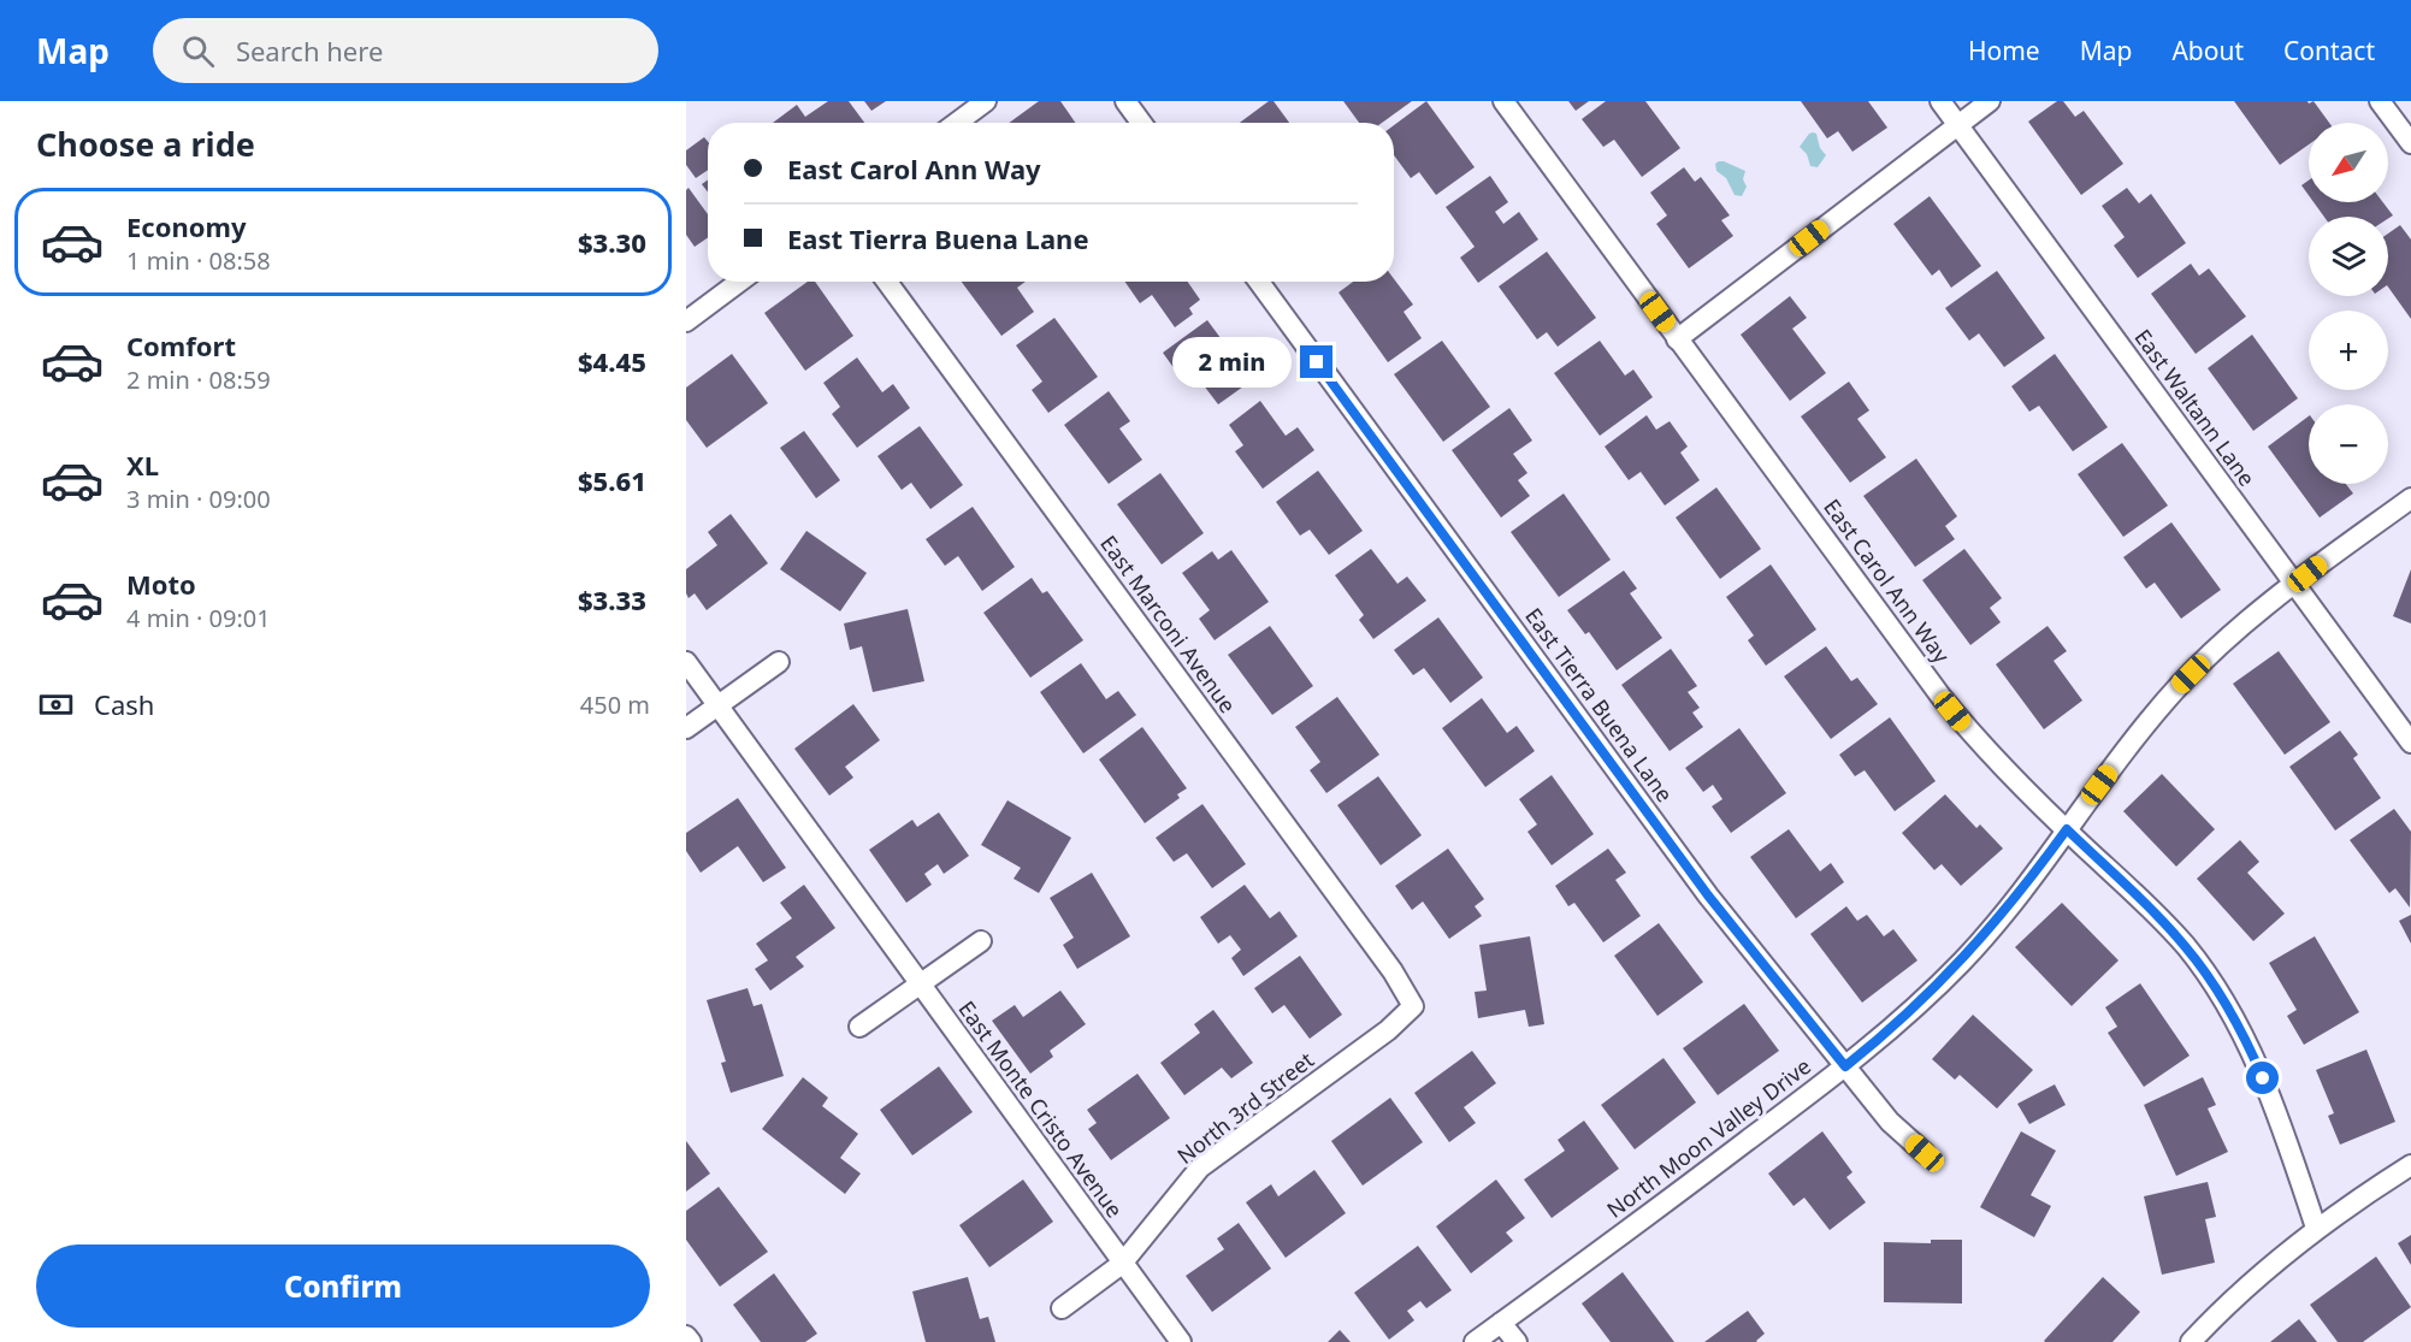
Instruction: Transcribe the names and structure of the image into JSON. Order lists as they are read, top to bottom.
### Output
{
  "streets": {
    "street": [
      "East Waltann Lane",
      "East Carol Ann Way",
      "East Marconi Avenue",
      "East Tierra Buena Lane",
      "North 3rd Street",
      "East Monte Cristo Avenue",
      "North Moon Valley Drive"
    ]
  },
  "crossings": [
    ["East Waltann Lane", "North Moon Valley Drive"],
    ["East Carol Ann Way", "North Moon Valley Drive"],
    ["East Marconi Avenue", "North 3rd Street"],
    ["East Tierra Buena Lane", "North Moon Valley Drive"],
    ["North 3rd Street", "East Monte Cristo Avenue"]
  ],
  "north": "bottom left",
  "page": {
    "header": "Map",
    "search": "Search here",
    "nav": [
      "Home",
      "Map",
      "About",
      "Contact"
    ],
    "heading": "Choose a ride",
    "map_buttons": ["+", "−"],
    "banner": ["East Carol Ann Way", "East Tierra Buena Lane"],
    "list": [
      {
        "name": "Economy",
        "note": "1 min · 08:58",
        "value": "$3.30"
      },
      {
        "name": "Comfort",
        "note": "2 min · 08:59",
        "value": "$4.45"
      },
      {
        "name": "XL",
        "note": "3 min · 09:00",
        "value": "$5.61"
      },
      {
        "name": "Moto",
        "note": "4 min · 09:01",
        "value": "$3.33"
      }
    ],
    "bubble": "2 min",
    "pay": ["Cash", "450 m"],
    "buttons": "Confirm"
  }
}
